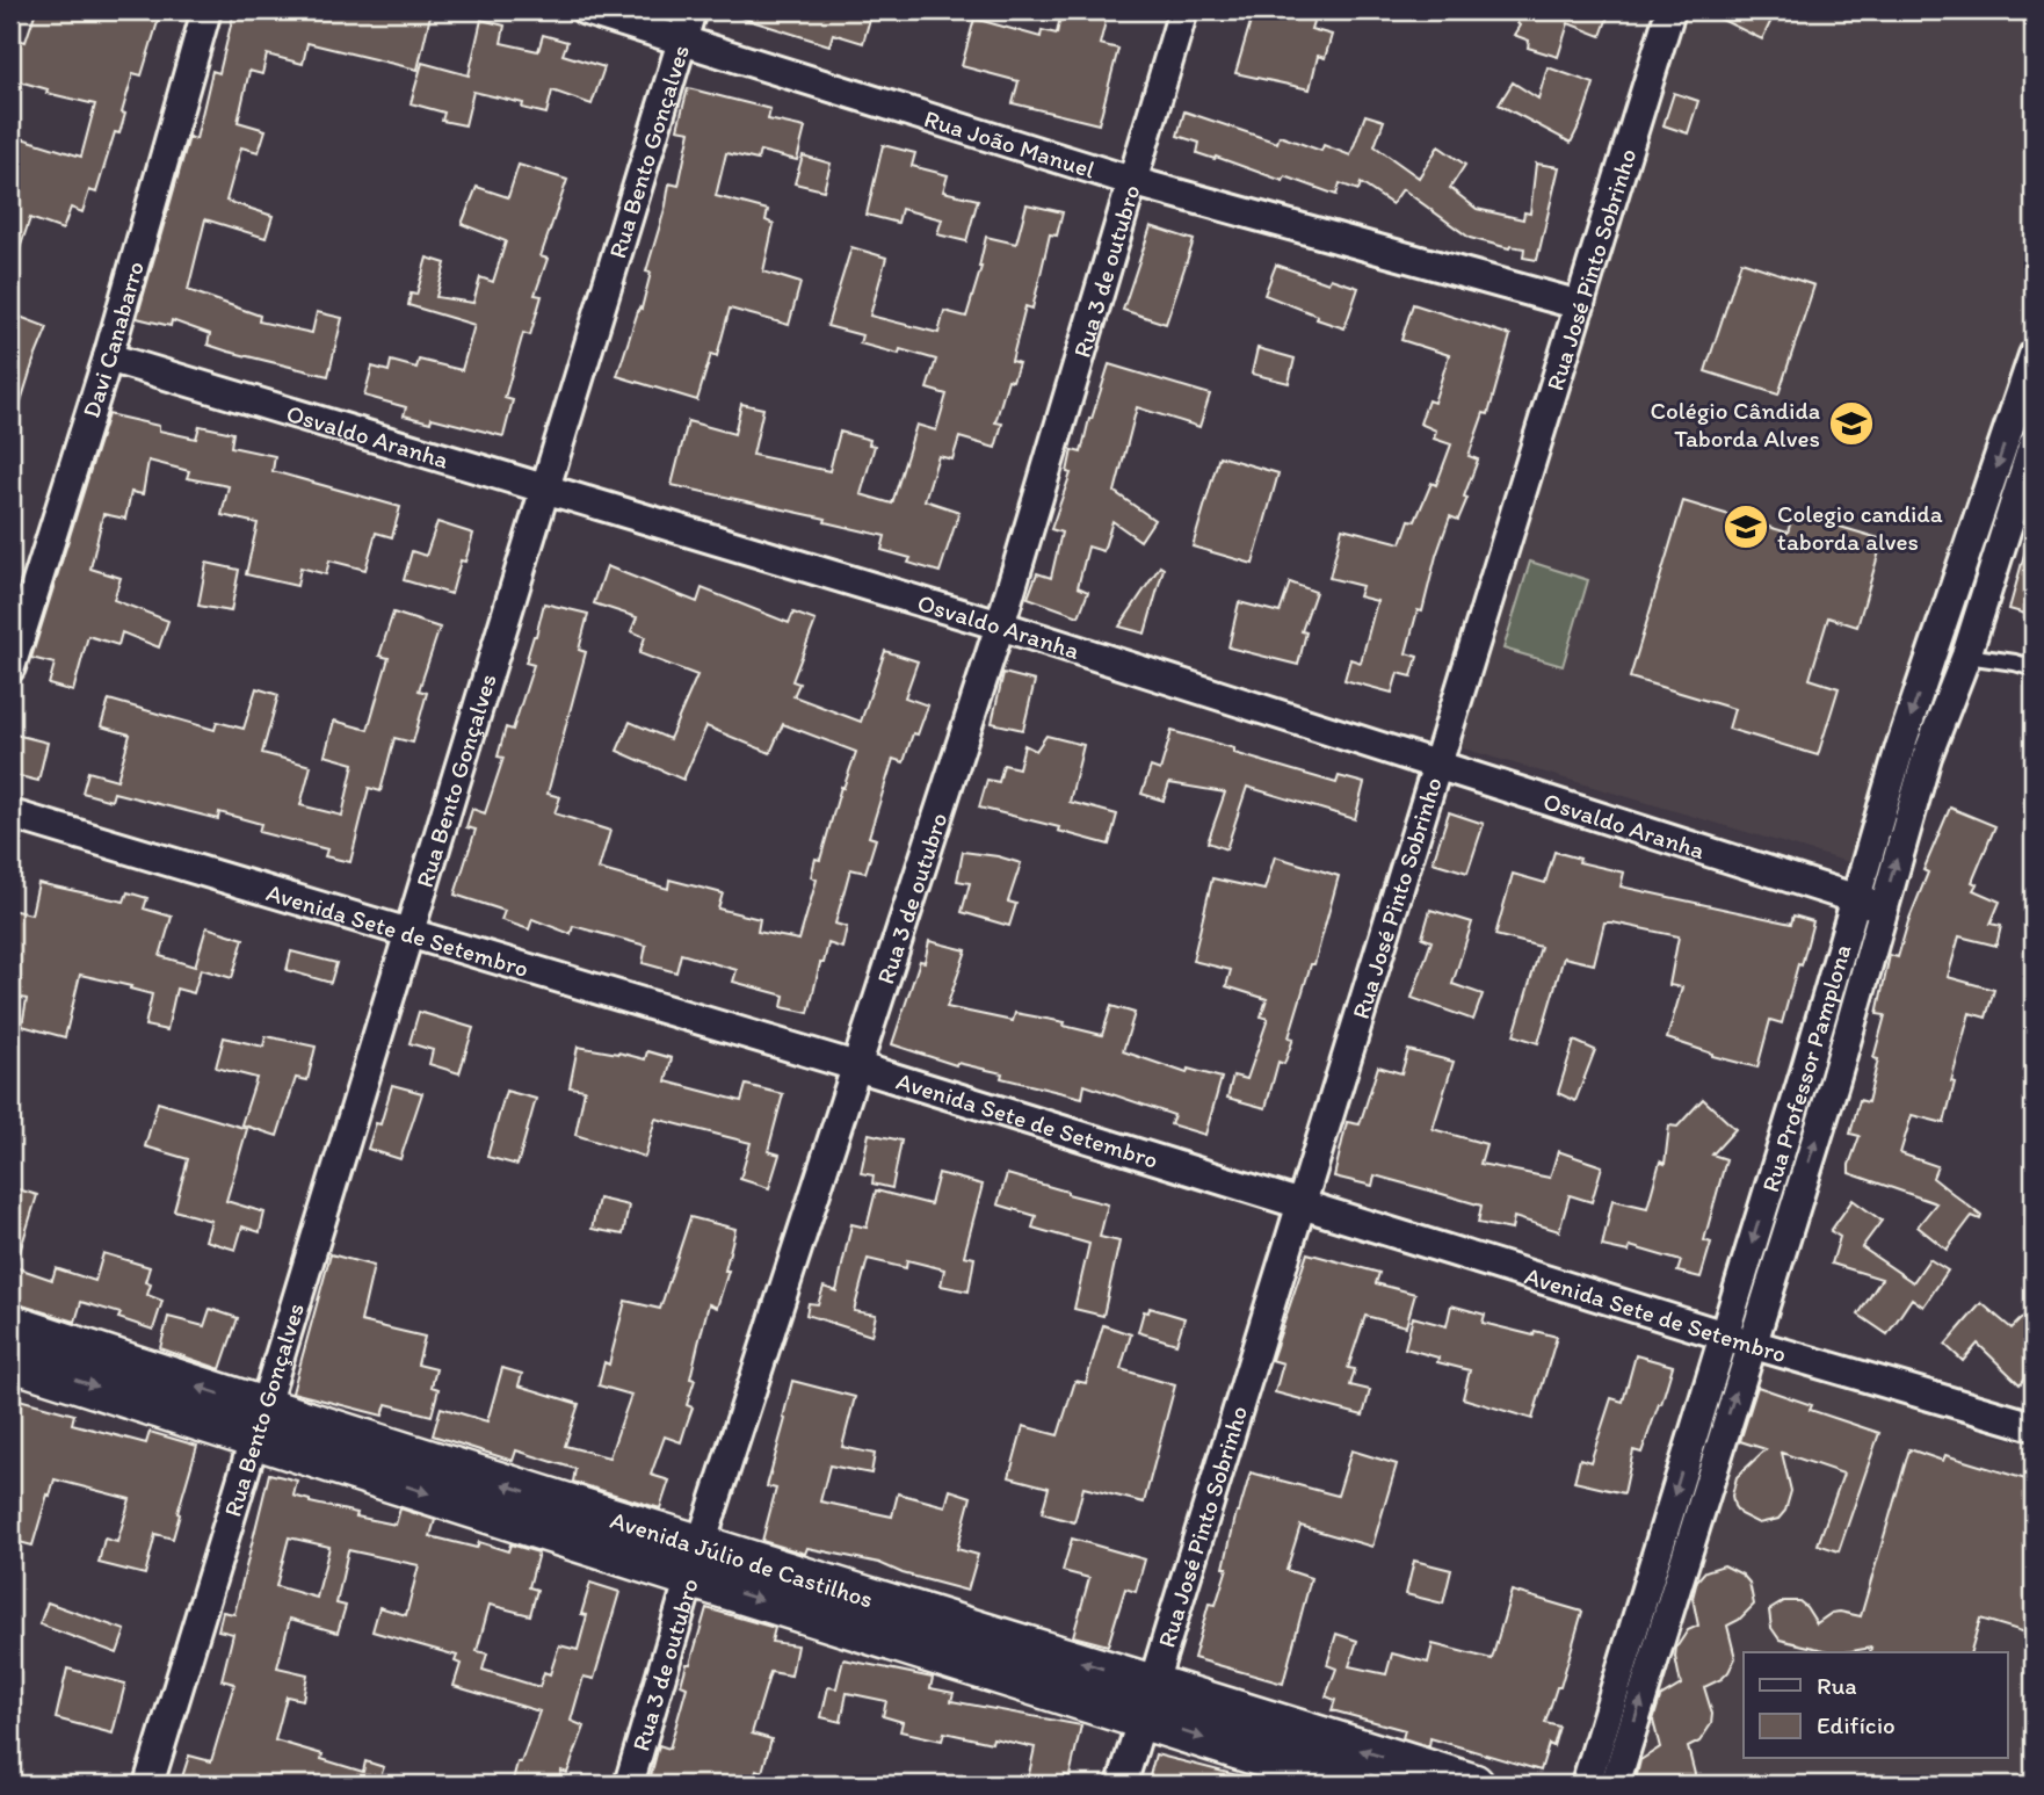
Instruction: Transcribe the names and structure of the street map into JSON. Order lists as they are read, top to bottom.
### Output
{
  "streets": {
    "street": [
      "Rua João Manuel",
      "Rua Bento Gonçalves",
      "Rua José Pinto Sobrinho",
      "Rua 3 de outubro",
      "Davi Canabarro",
      "Osvaldo Aranha",
      "Avenida Sete de Setembro",
      "Rua Professor Pamplona",
      "Avenida Júlio de Castilhos"
    ]
  },
  "crossings": [
    ["Rua João Manuel", "Rua Bento Gonçalves"],
    ["Rua João Manuel", "Rua José Pinto Sobrinho"],
    ["Rua João Manuel", "Rua 3 de outubro"],
    ["Rua Bento Gonçalves", "Osvaldo Aranha"],
    ["Rua Bento Gonçalves", "Avenida Sete de Setembro"],
    ["Rua Bento Gonçalves", "Avenida Júlio de Castilhos"],
    ["Rua José Pinto Sobrinho", "Osvaldo Aranha"],
    ["Rua José Pinto Sobrinho", "Avenida Sete de Setembro"],
    ["Rua José Pinto Sobrinho", "Avenida Júlio de Castilhos"],
    ["Rua 3 de outubro", "Osvaldo Aranha"],
    ["Rua 3 de outubro", "Avenida Sete de Setembro"],
    ["Rua 3 de outubro", "Avenida Júlio de Castilhos"],
    ["Davi Canabarro", "Osvaldo Aranha"],
    ["Osvaldo Aranha", "Rua Professor Pamplona"],
    ["Avenida Sete de Setembro", "Rua Professor Pamplona"]
  ],
  "places": {
    "school or university": ["Colégio Cândida Taborda Alves", "Colegio candida taborda alves"]
  },
  "legend": ["Rua", "Edifício"]
}
